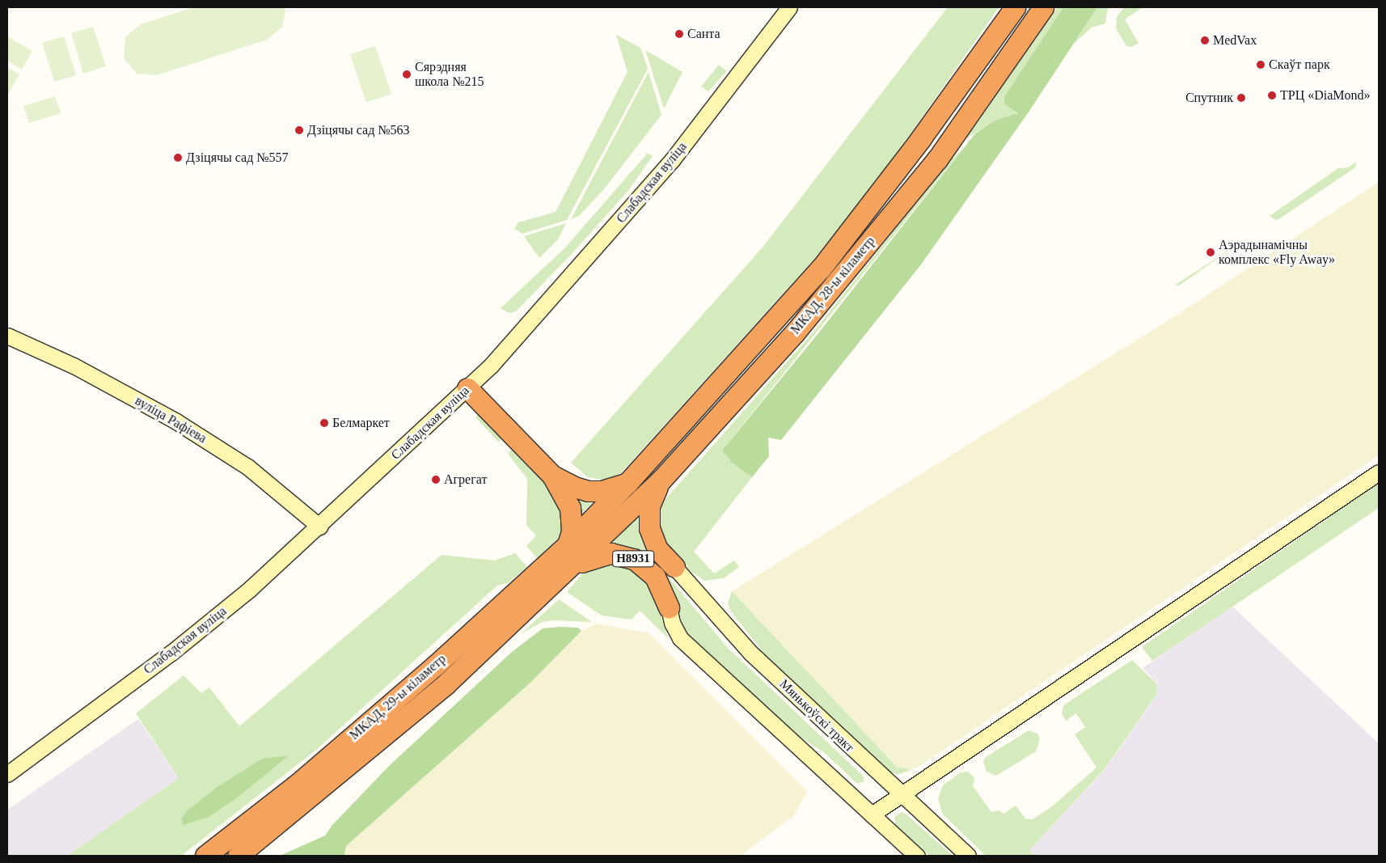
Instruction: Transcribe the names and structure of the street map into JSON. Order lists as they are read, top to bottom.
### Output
{
  "streets": {
    "highway": ["МКАД, 28-ы кіламетр", "Н8931", "МКАД, 29-ы кіламетр"],
    "main road": ["Слабадская вуліца", "вуліца Рафіева", "Мянькоўскі тракт"]
  },
  "crossings": [
    ["Слабадская вуліца", "вуліца Рафіева"],
    ["МКАД, 28-ы кіламетр", "Н8931"],
    ["МКАД, 28-ы кіламетр", "МКАД, 29-ы кіламетр"],
    ["Н8931", "МКАД, 29-ы кіламетр"],
    ["Н8931", "Мянькоўскі тракт"]
  ],
  "places": [
    "Санта",
    "MedVax",
    "Скаўт парк",
    "Сярэдняя школа №215",
    "ТРЦ «DiaMond»",
    "Спутник",
    "Дзіцячы сад №563",
    "Дзіцячы сад №557",
    "Аэрадынамічны комплекс «Fly Away»",
    "Белмаркет",
    "Агрегат"
  ]
}
